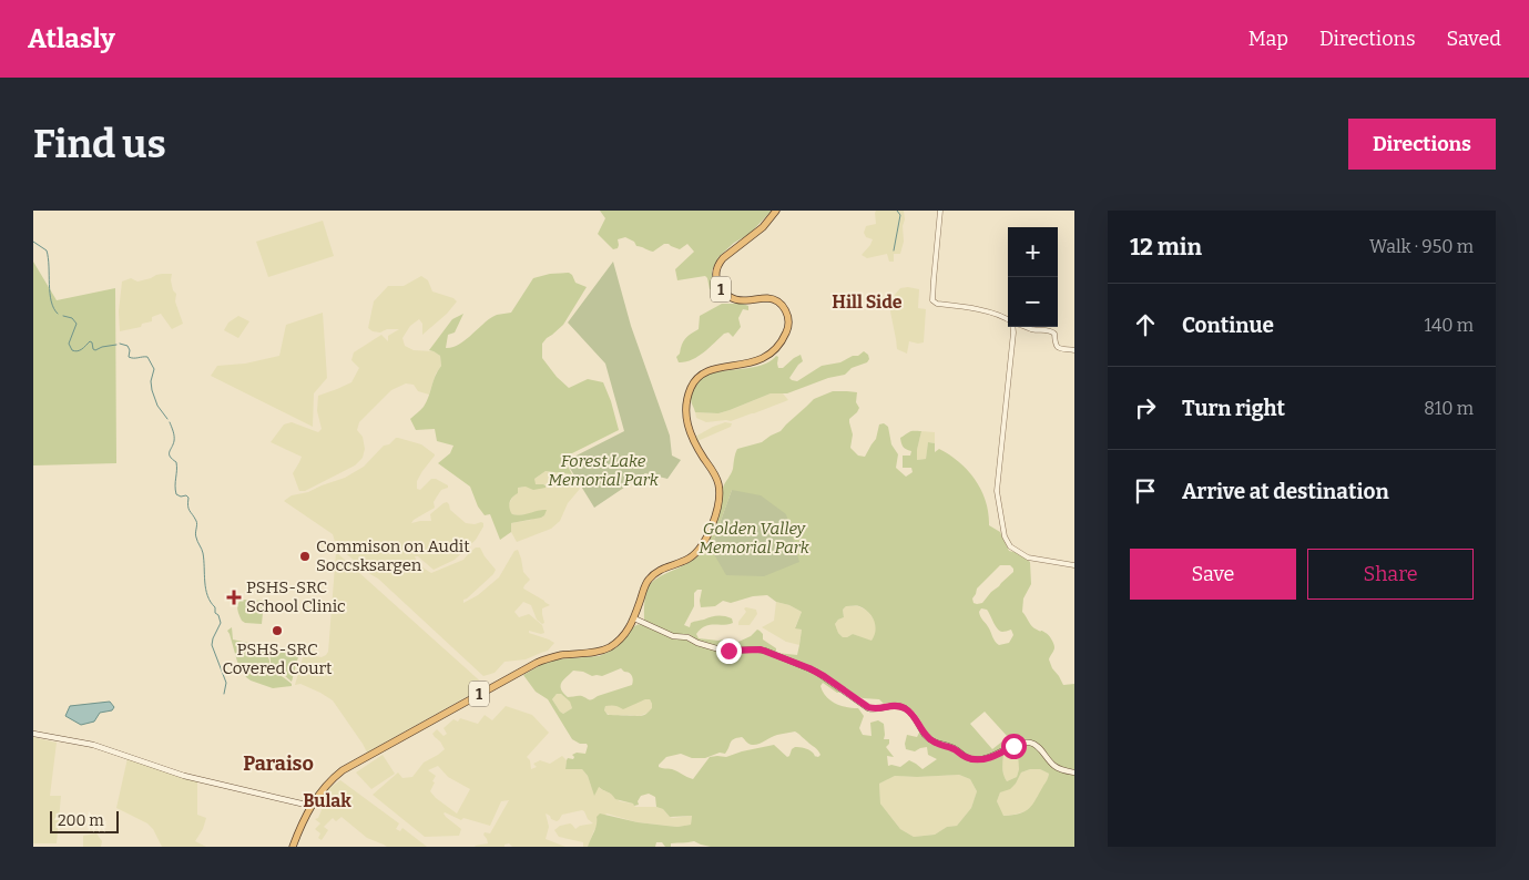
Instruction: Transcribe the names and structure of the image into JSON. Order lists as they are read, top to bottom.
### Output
{
  "streets": {
    "highway": ["1"]
  },
  "districts": ["Hill Side", "Paraiso", "Bulak"],
  "parks": ["Forest Lake Memorial Park", "Golden Valley Memorial Park"],
  "places": {
    "other": ["Commison on Audit Soccsksargen", "PSHS-SRC Covered Court"],
    "health": ["PSHS-SRC School Clinic"]
  },
  "scale_bar": "200 m",
  "page": {
    "header": "Atlasly",
    "nav": ["Map", "Directions", "Saved"],
    "buttons": [
      "Directions",
      ["Save", "Share"]
    ],
    "title": "Find us",
    "heading": ["12 min", "Walk · 950 m"],
    "map_buttons": ["+", "−"],
    "list": [
      ["Continue", "140 m"],
      ["Turn right", "810 m"],
      "Arrive at destination"
    ],
    "scale": "200 m"
  }
}
